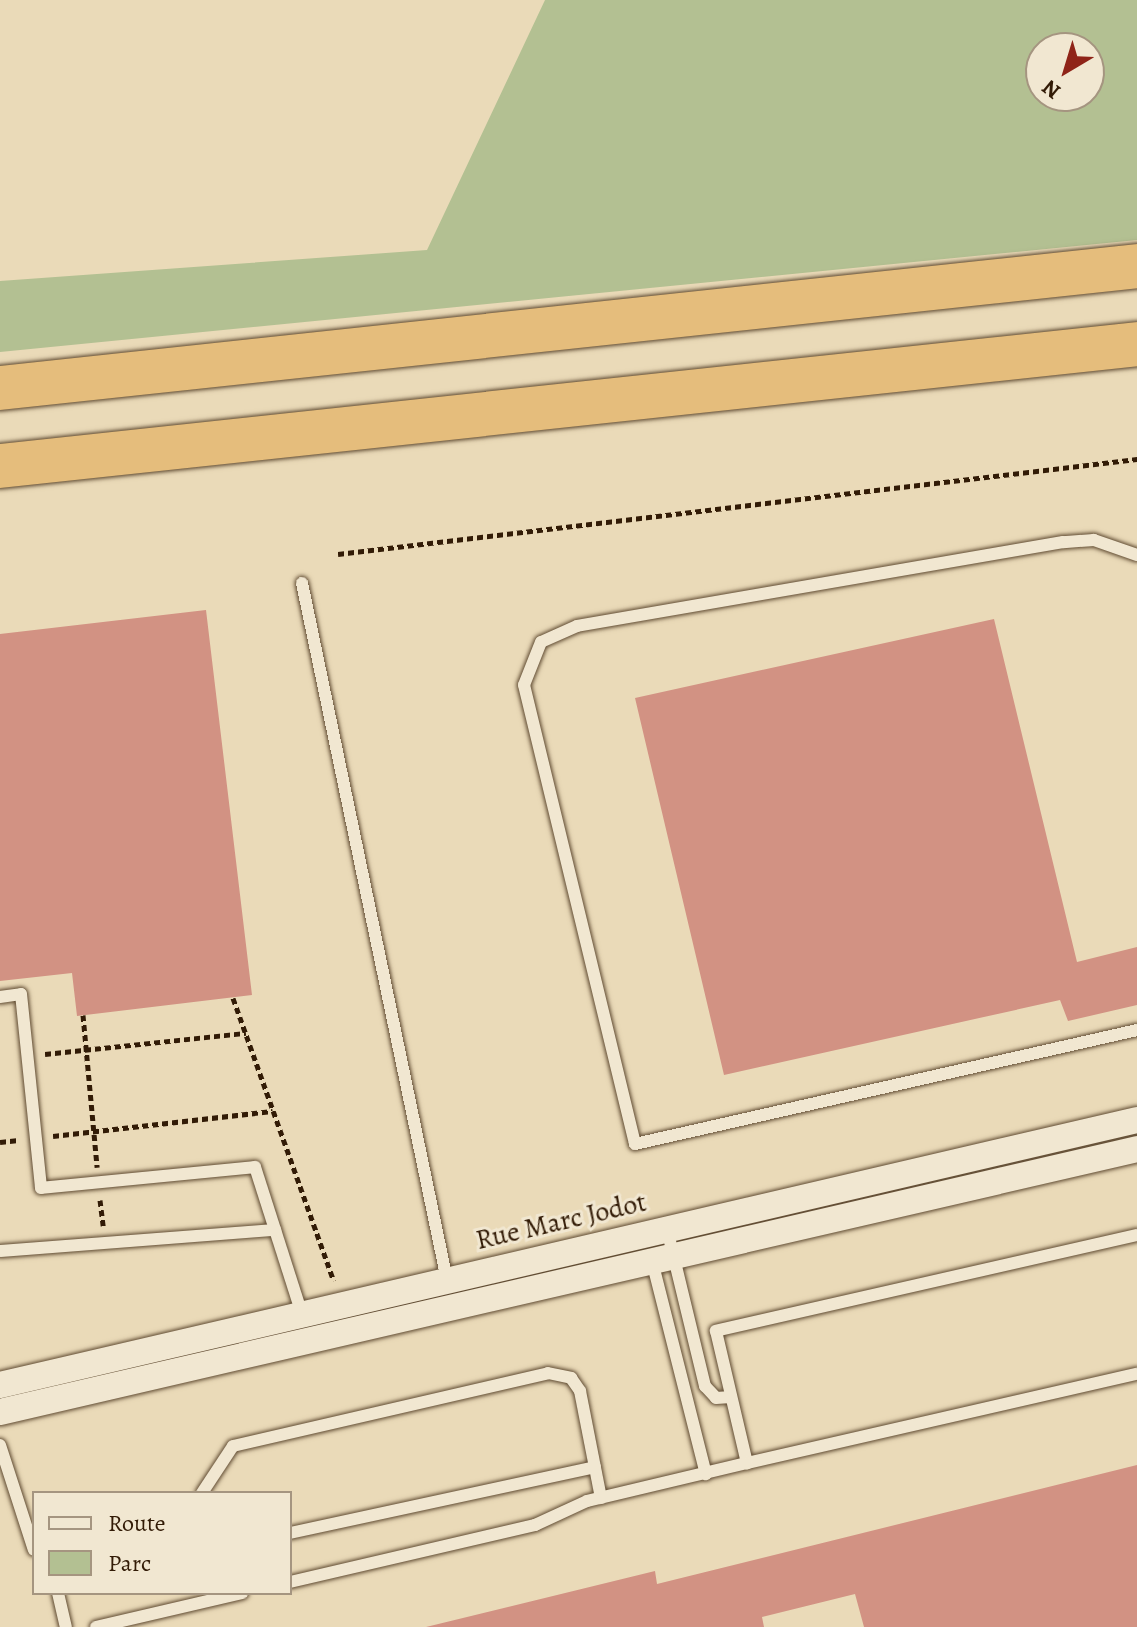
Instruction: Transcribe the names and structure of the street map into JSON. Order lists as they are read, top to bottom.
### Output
{
  "streets": {
    "street": ["Rue Marc Jodot"]
  },
  "legend": ["Route", "Parc"],
  "north": "bottom left"
}
